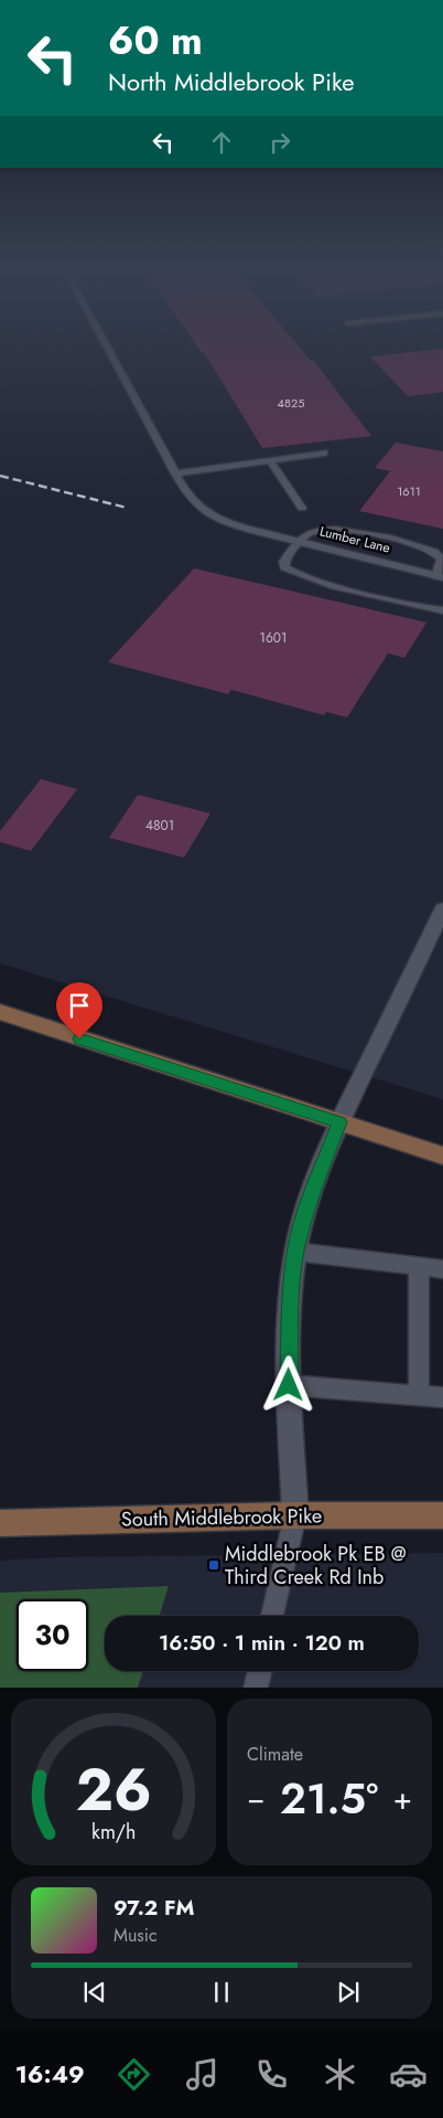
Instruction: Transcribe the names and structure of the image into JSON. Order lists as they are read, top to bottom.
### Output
{
  "streets": {
    "main road": ["South Middlebrook Pike"],
    "street": ["Lumber Lane"]
  },
  "places": {
    "transit": ["Middlebrook Pk EB @ Third Creek Rd Inb"]
  },
  "house_numbers": [
    "4825",
    "1611",
    "1601",
    "4801"
  ],
  "page": {
    "turn": ["60 m", "North Middlebrook Pike"],
    "limit": "30",
    "trip": "16:50 · 1 min · 120 m",
    "tile": "Climate",
    "heat": ["−", "21.5°", "+"],
    "song": ["97.2 FM", "Music"],
    "tabs": "16:49",
    "gauge": ["26", "km/h"]
  }
}
